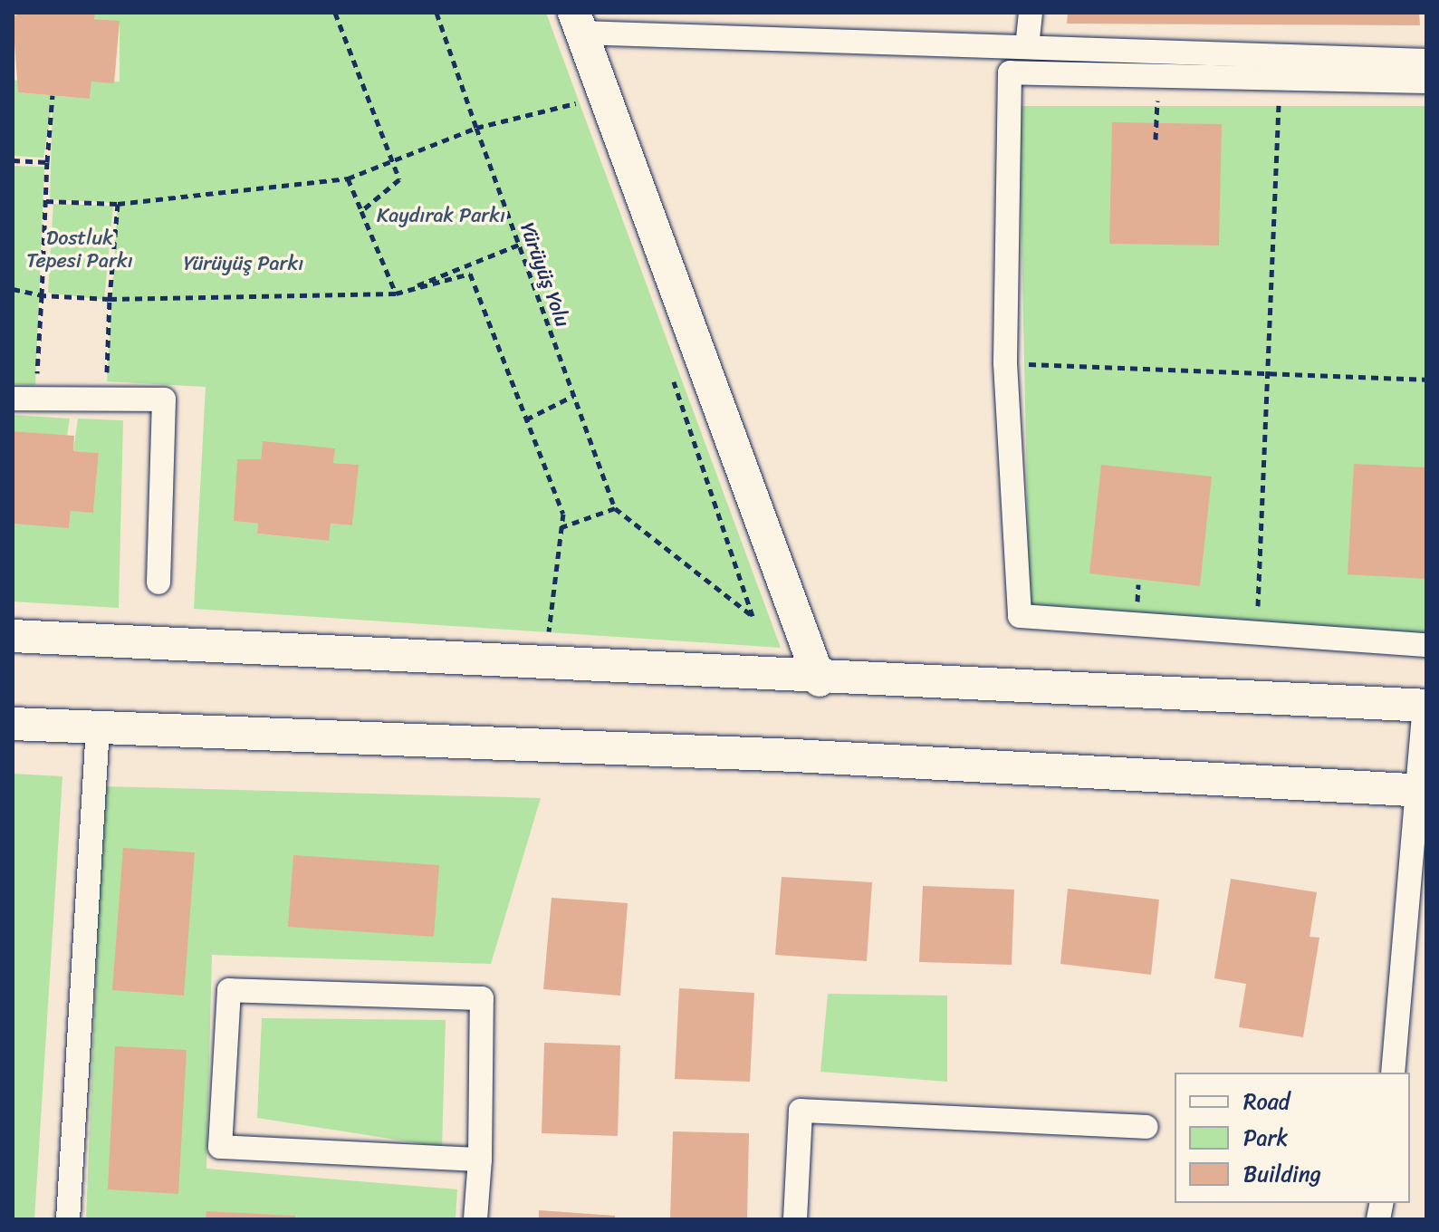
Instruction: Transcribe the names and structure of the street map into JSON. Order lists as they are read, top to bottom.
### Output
{
  "streets": {
    "path": ["Yürüyüş Yolu"]
  },
  "parks": ["Kaydırak Parkı", "Dostluk Tepesi Parkı", "Yürüyüş Parkı"],
  "legend": ["Road", "Park", "Building"]
}
